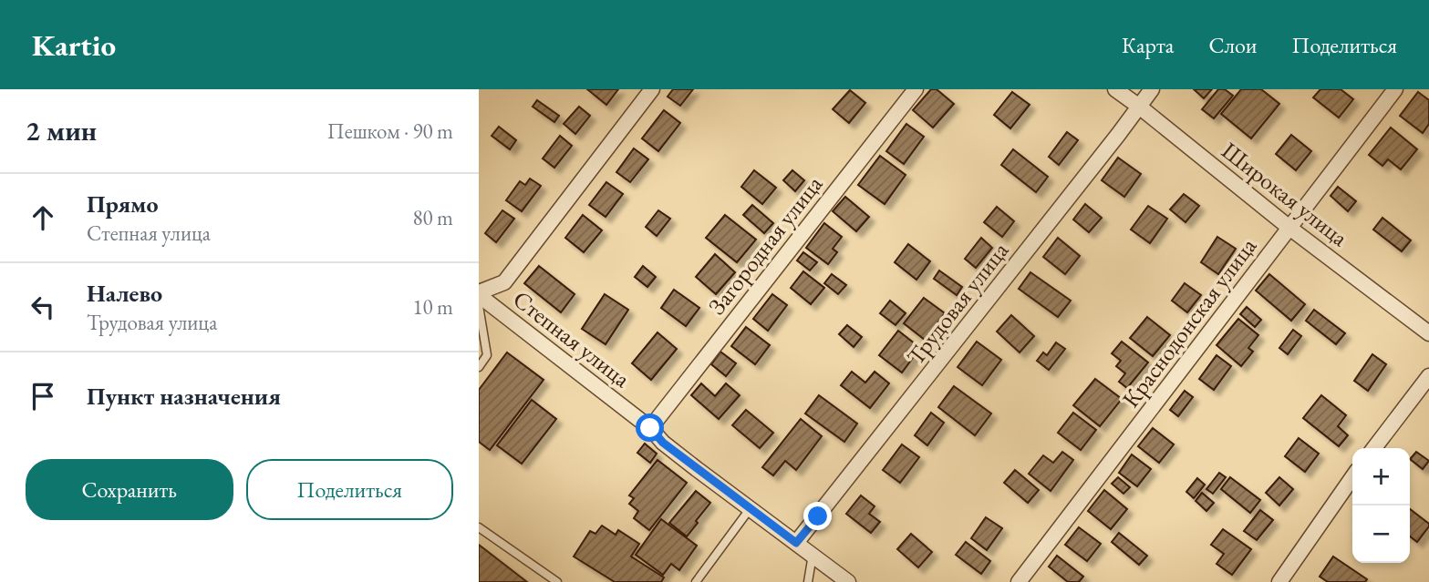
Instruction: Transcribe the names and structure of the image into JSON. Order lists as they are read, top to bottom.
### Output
{
  "streets": {
    "street": [
      "Широкая улица",
      "Загородная улица",
      "Трудовая улица",
      "Краснодонская улица",
      "Степная улица"
    ]
  },
  "crossings": [
    ["Широкая улица", "Трудовая улица"],
    ["Широкая улица", "Краснодонская улица"],
    ["Загородная улица", "Степная улица"],
    ["Трудовая улица", "Степная улица"]
  ],
  "page": {
    "header": "Kartio",
    "nav": ["Карта", "Слои", "Поделиться"],
    "heading": ["2 мин", "Пешком · 90 m"],
    "list": [
      ["Прямо", "Степная улица", "80 m"],
      ["Налево", "Трудовая улица", "10 m"],
      "Пункт назначения"
    ],
    "buttons": ["Сохранить", "Поделиться"],
    "map_buttons": ["+", "−"]
  }
}
